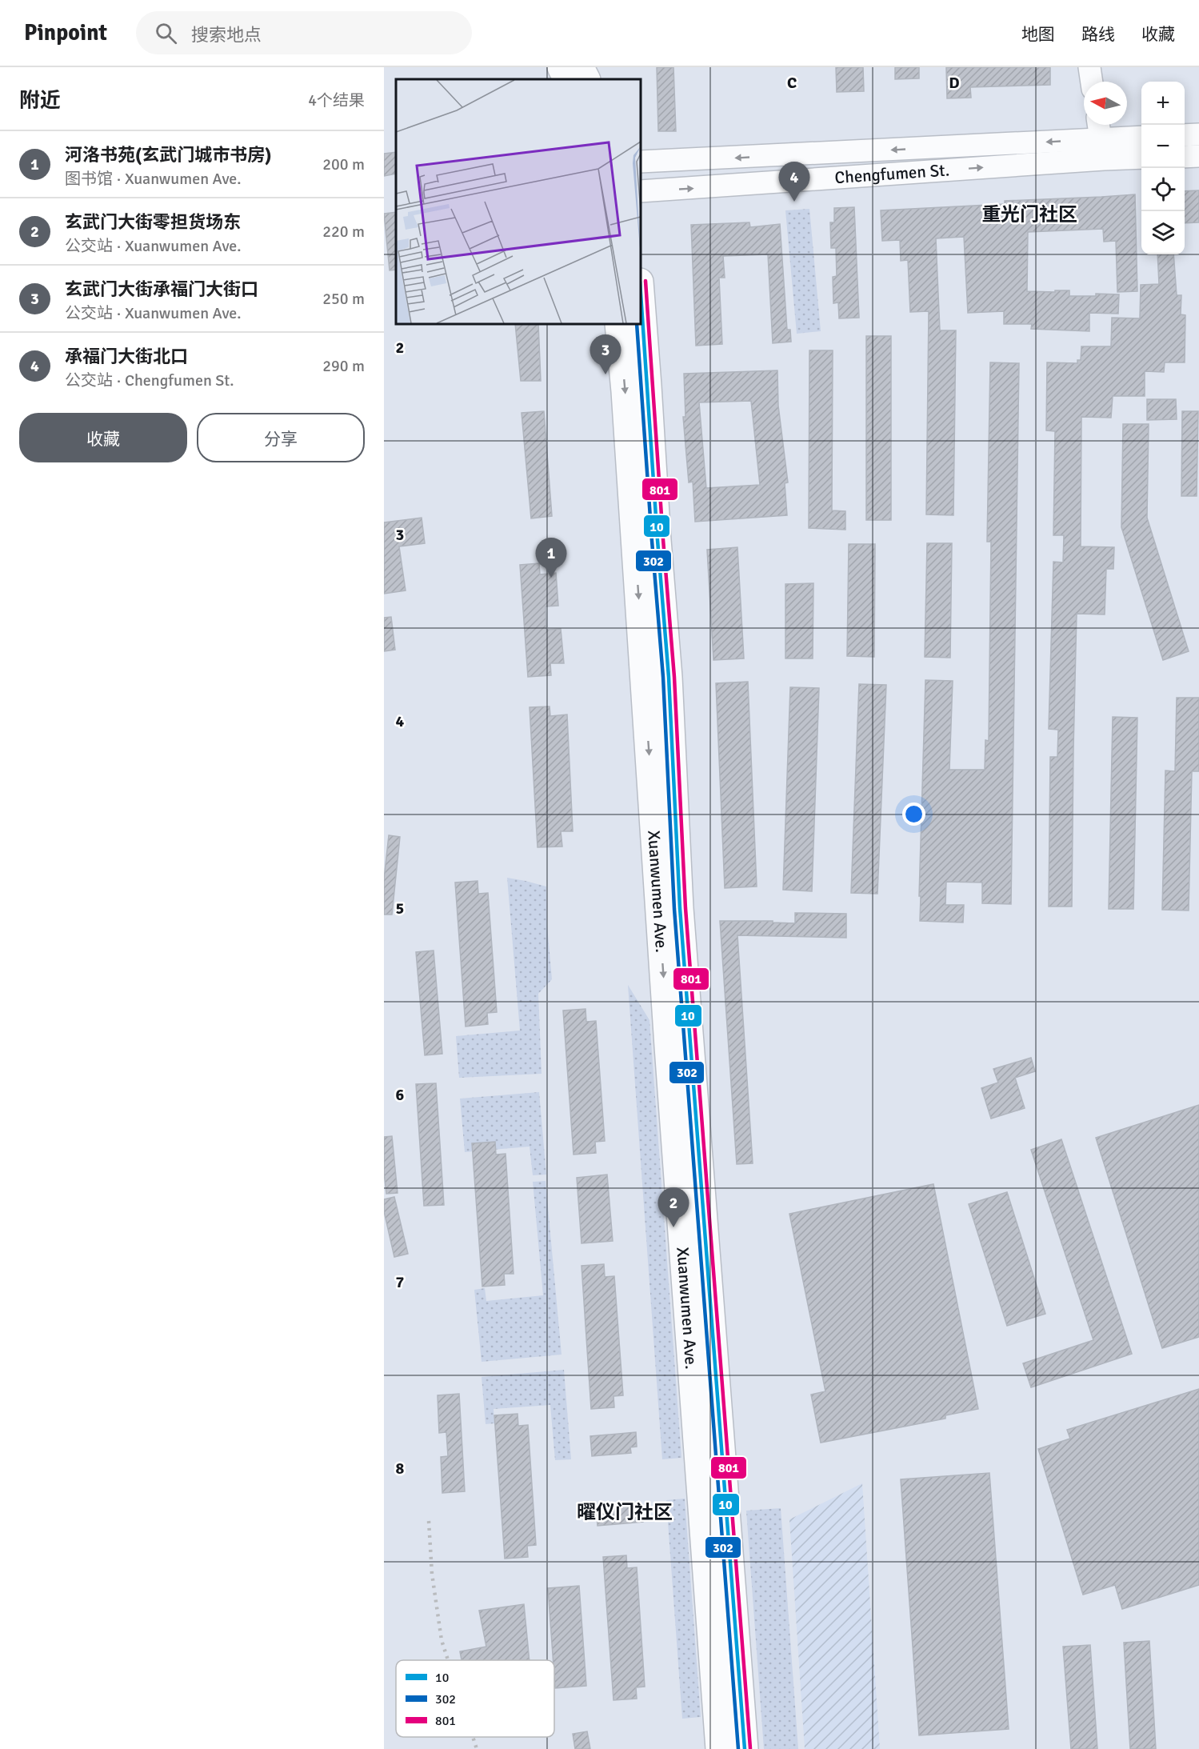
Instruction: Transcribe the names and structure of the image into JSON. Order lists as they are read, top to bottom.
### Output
{
  "streets": {
    "main road": ["Xuanwumen Ave."],
    "street": ["Chengfumen St."]
  },
  "districts": ["重光门社区", "曜仪门社区"],
  "lines": ["transit line 801", "transit line 10", "transit line 302"],
  "legend": ["10", "302", "801"],
  "north": "left",
  "page": {
    "header": "Pinpoint",
    "search": "搜索地点",
    "nav": ["地图", "路线", "收藏"],
    "heading": ["附近", "4个结果"],
    "map_buttons": ["+", "−"],
    "list": [
      {
        "mark": "1",
        "name": "河洛书苑(玄武门城市书房)",
        "note": "图书馆 · Xuanwumen Ave.",
        "value": "200 m"
      },
      {
        "mark": "2",
        "name": "玄武门大街零担货场东",
        "note": "公交站 · Xuanwumen Ave.",
        "value": "220 m"
      },
      {
        "mark": "3",
        "name": "玄武门大街承福门大街口",
        "note": "公交站 · Xuanwumen Ave.",
        "value": "250 m"
      },
      {
        "mark": "4",
        "name": "承福门大街北口",
        "note": "公交站 · Chengfumen St.",
        "value": "290 m"
      }
    ],
    "pins": [
      "4",
      "3",
      "1",
      "2"
    ],
    "buttons": ["收藏", "分享"]
  },
  "grid": {
    "columns": ["C", "D"],
    "rows": [
      "2",
      "3",
      "4",
      "5",
      "6",
      "7",
      "8"
    ]
  }
}
